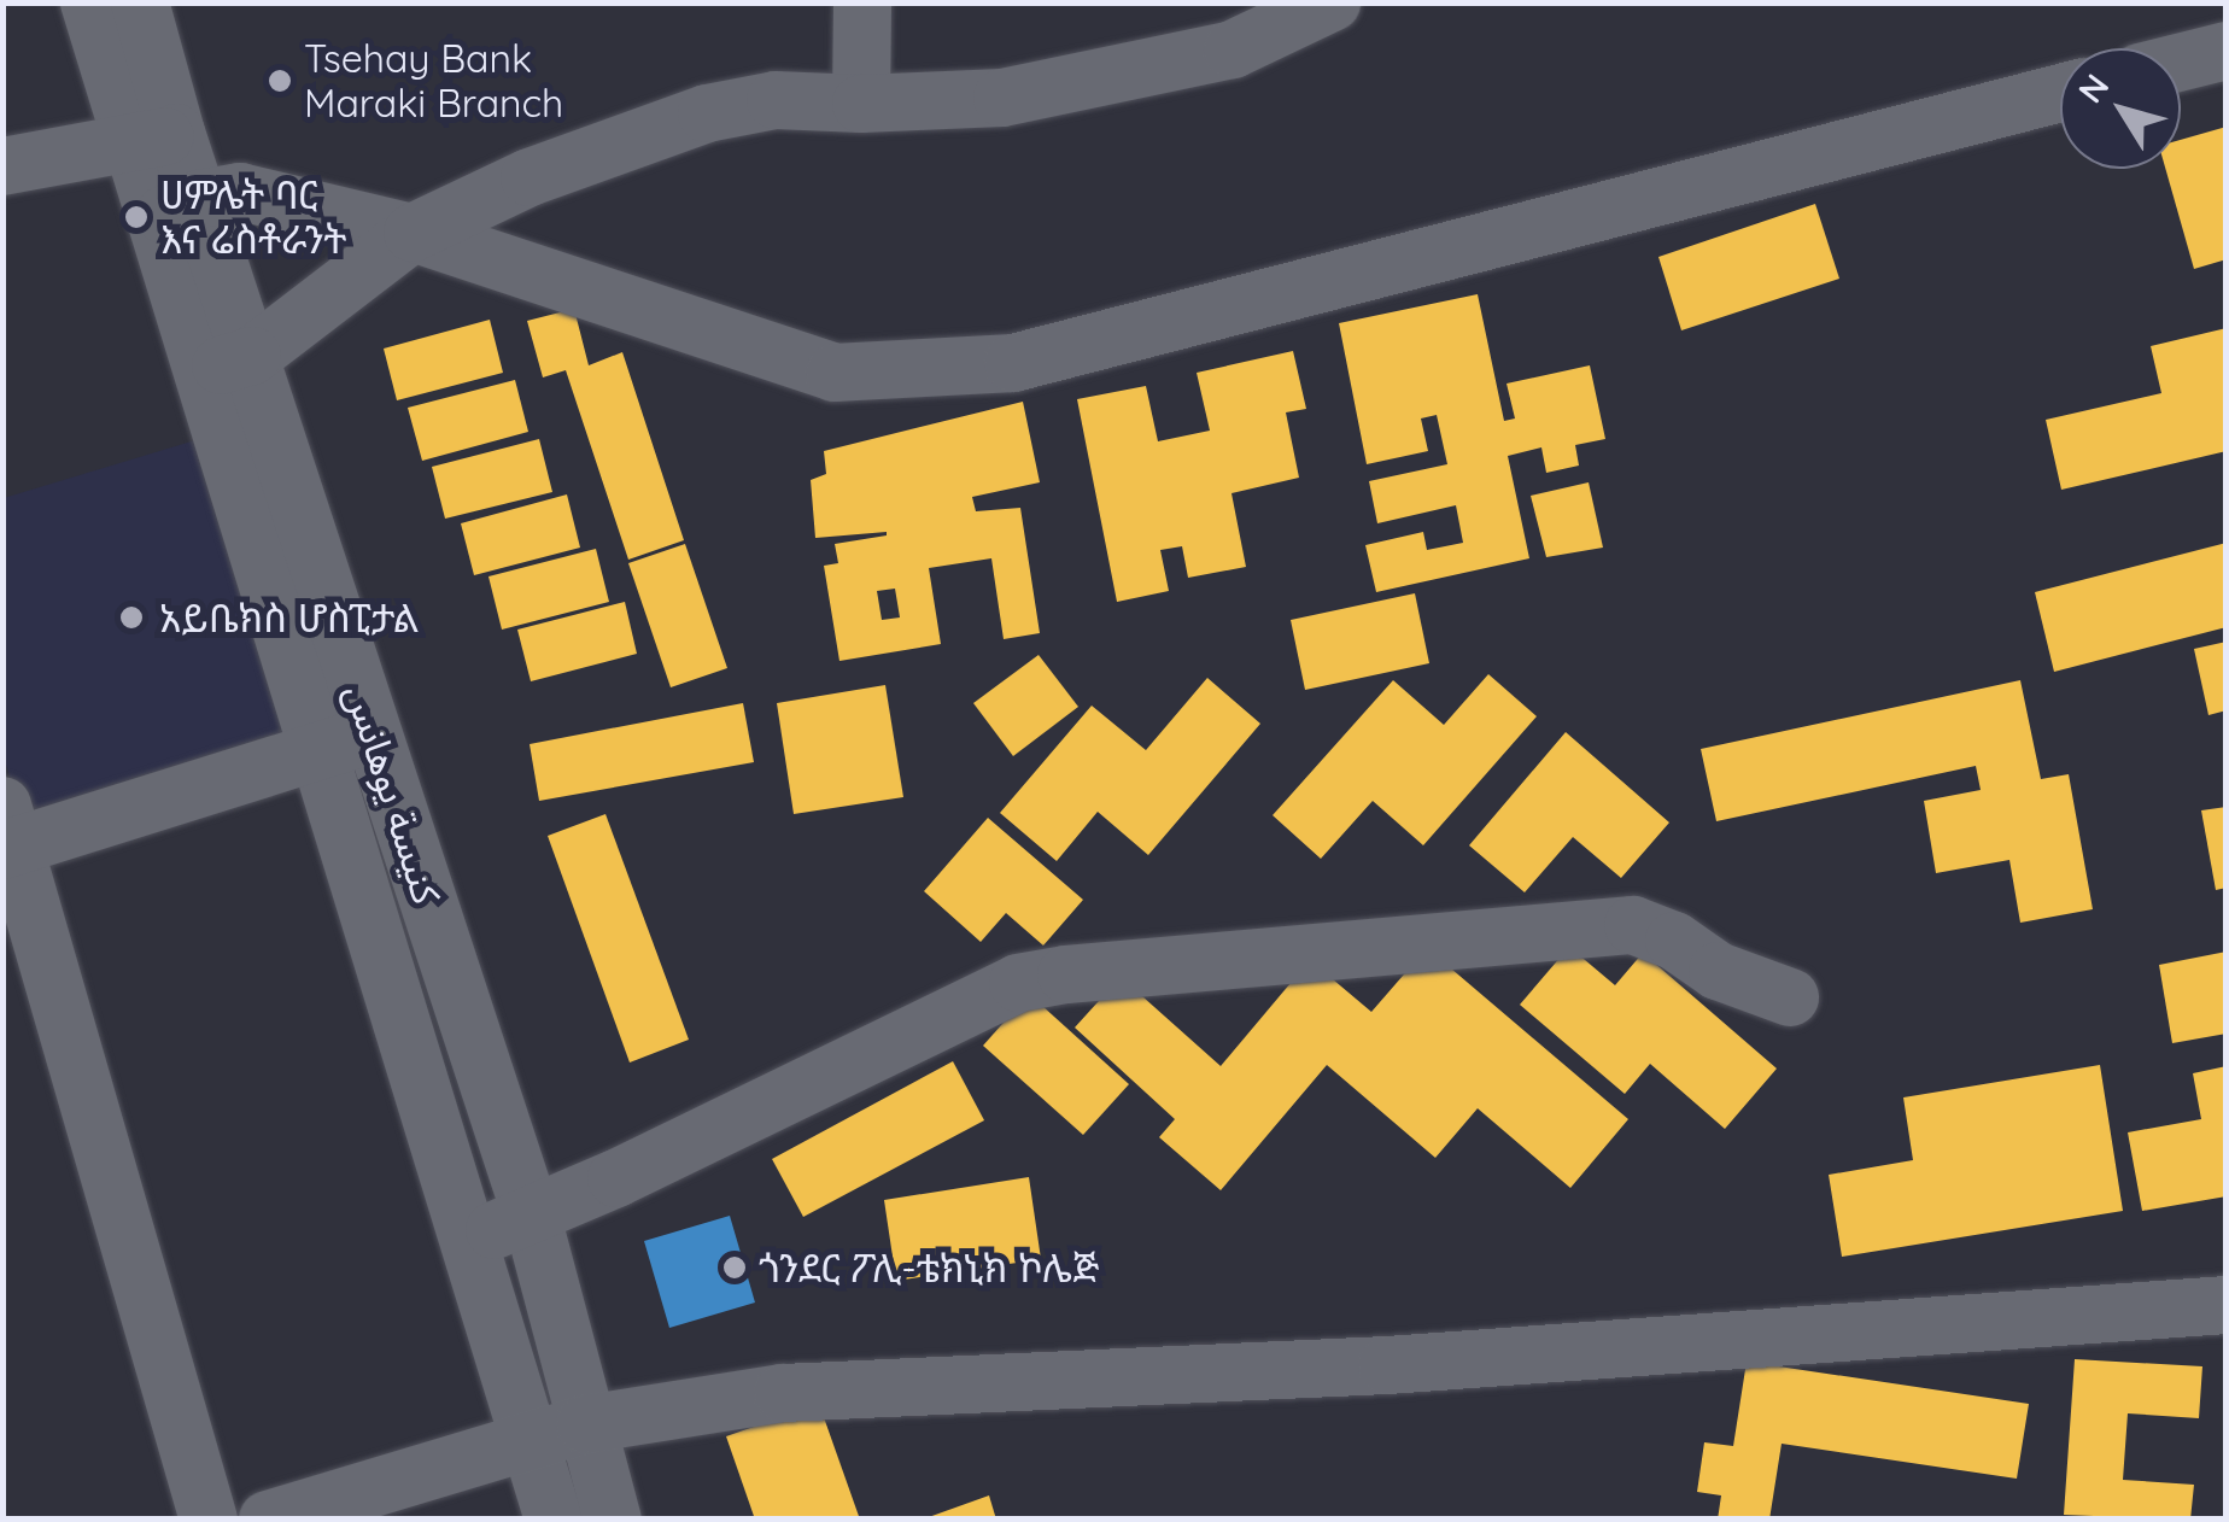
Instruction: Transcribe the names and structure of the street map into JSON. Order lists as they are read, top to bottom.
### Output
{
  "streets": {
    "street": ["كنيسة يوهانس"]
  },
  "places": [
    "Tsehay Bank Maraki Branch",
    "ሀምሌት ባር እና ሬስቶራንት",
    "አይቤክስ ሆስፒታል",
    "ጎንደር ፖሊ-ቴክኒክ ኮሌጅ"
  ],
  "north": "top left"
}
